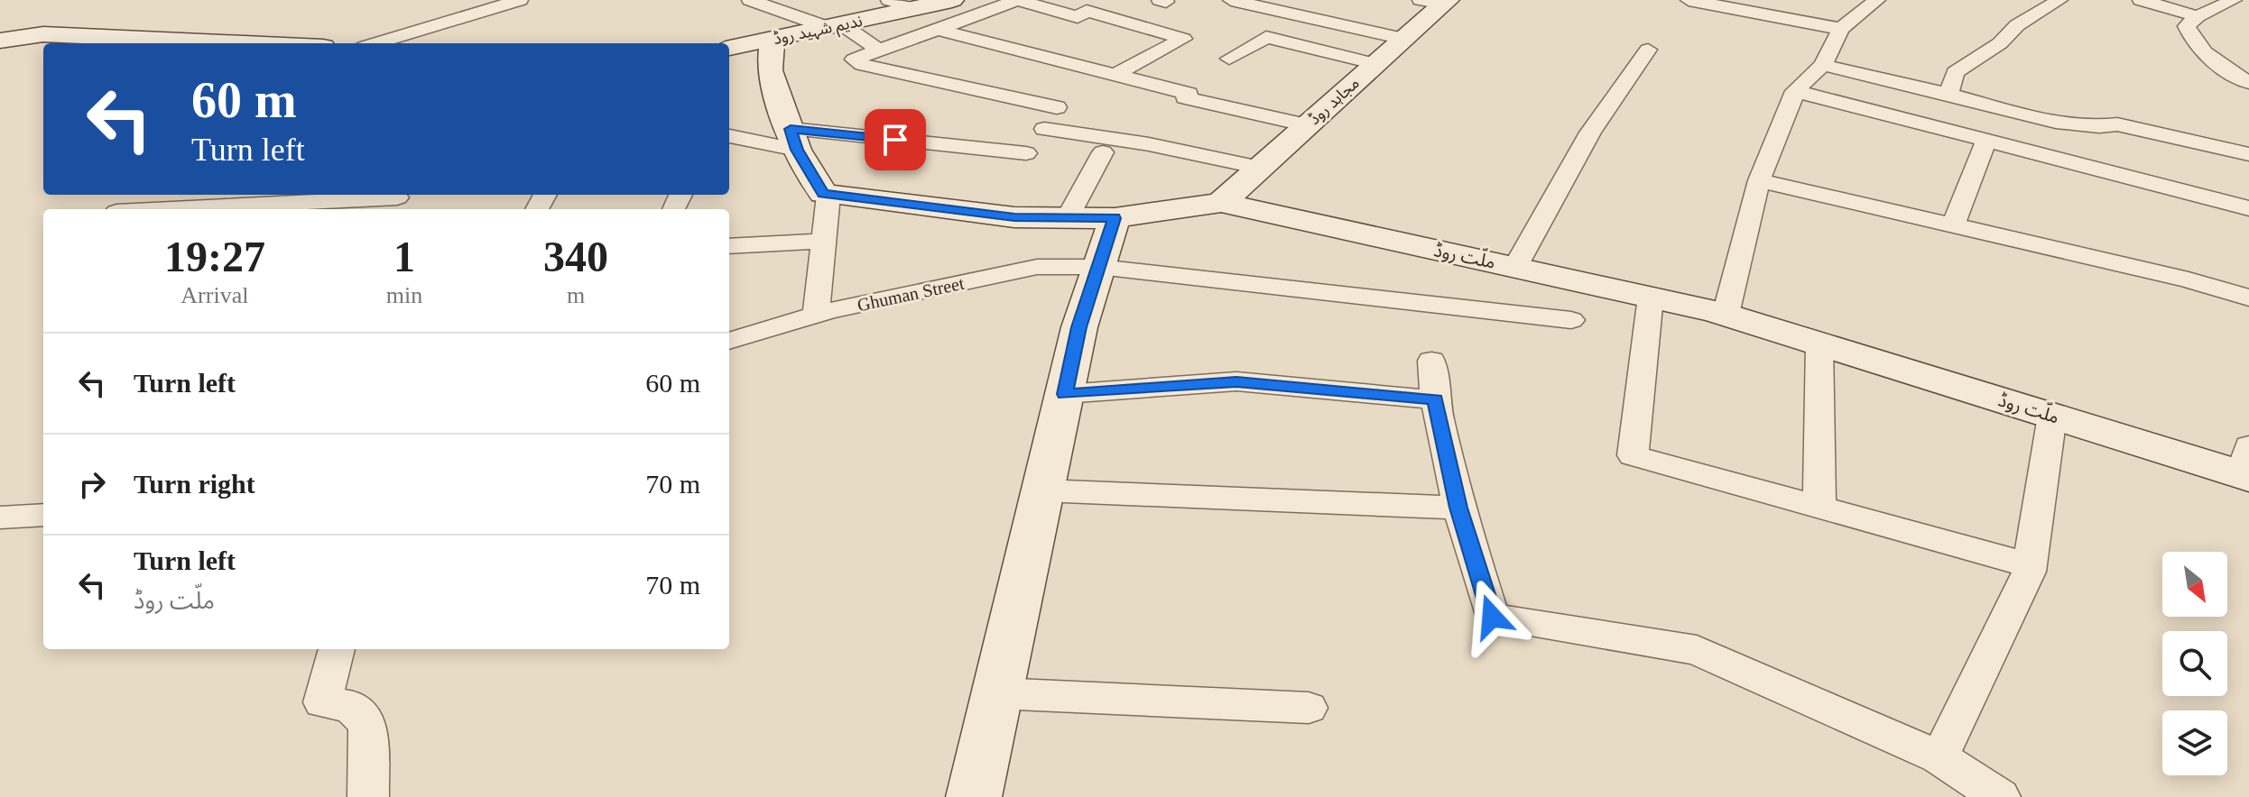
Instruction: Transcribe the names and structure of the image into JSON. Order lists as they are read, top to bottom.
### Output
{
  "streets": {
    "street": [
      "ندیم شہید روڈ",
      "مجاہد روڈ",
      "ملّت روڈ",
      "Ghuman Street"
    ]
  },
  "crossings": [
    ["مجاہد روڈ", "ملّت روڈ"]
  ],
  "north": "bottom right",
  "page": {
    "turn": ["60 m", "Turn left"],
    "eta": [
      "19:27",
      "Arrival",
      "1",
      "min",
      "340",
      "m"
    ],
    "list": [
      {
        "name": "Turn left",
        "value": "60 m"
      },
      {
        "name": "Turn right",
        "value": "70 m"
      },
      {
        "name": "Turn left",
        "note": "ملّت روڈ",
        "value": "70 m"
      }
    ]
  }
}
